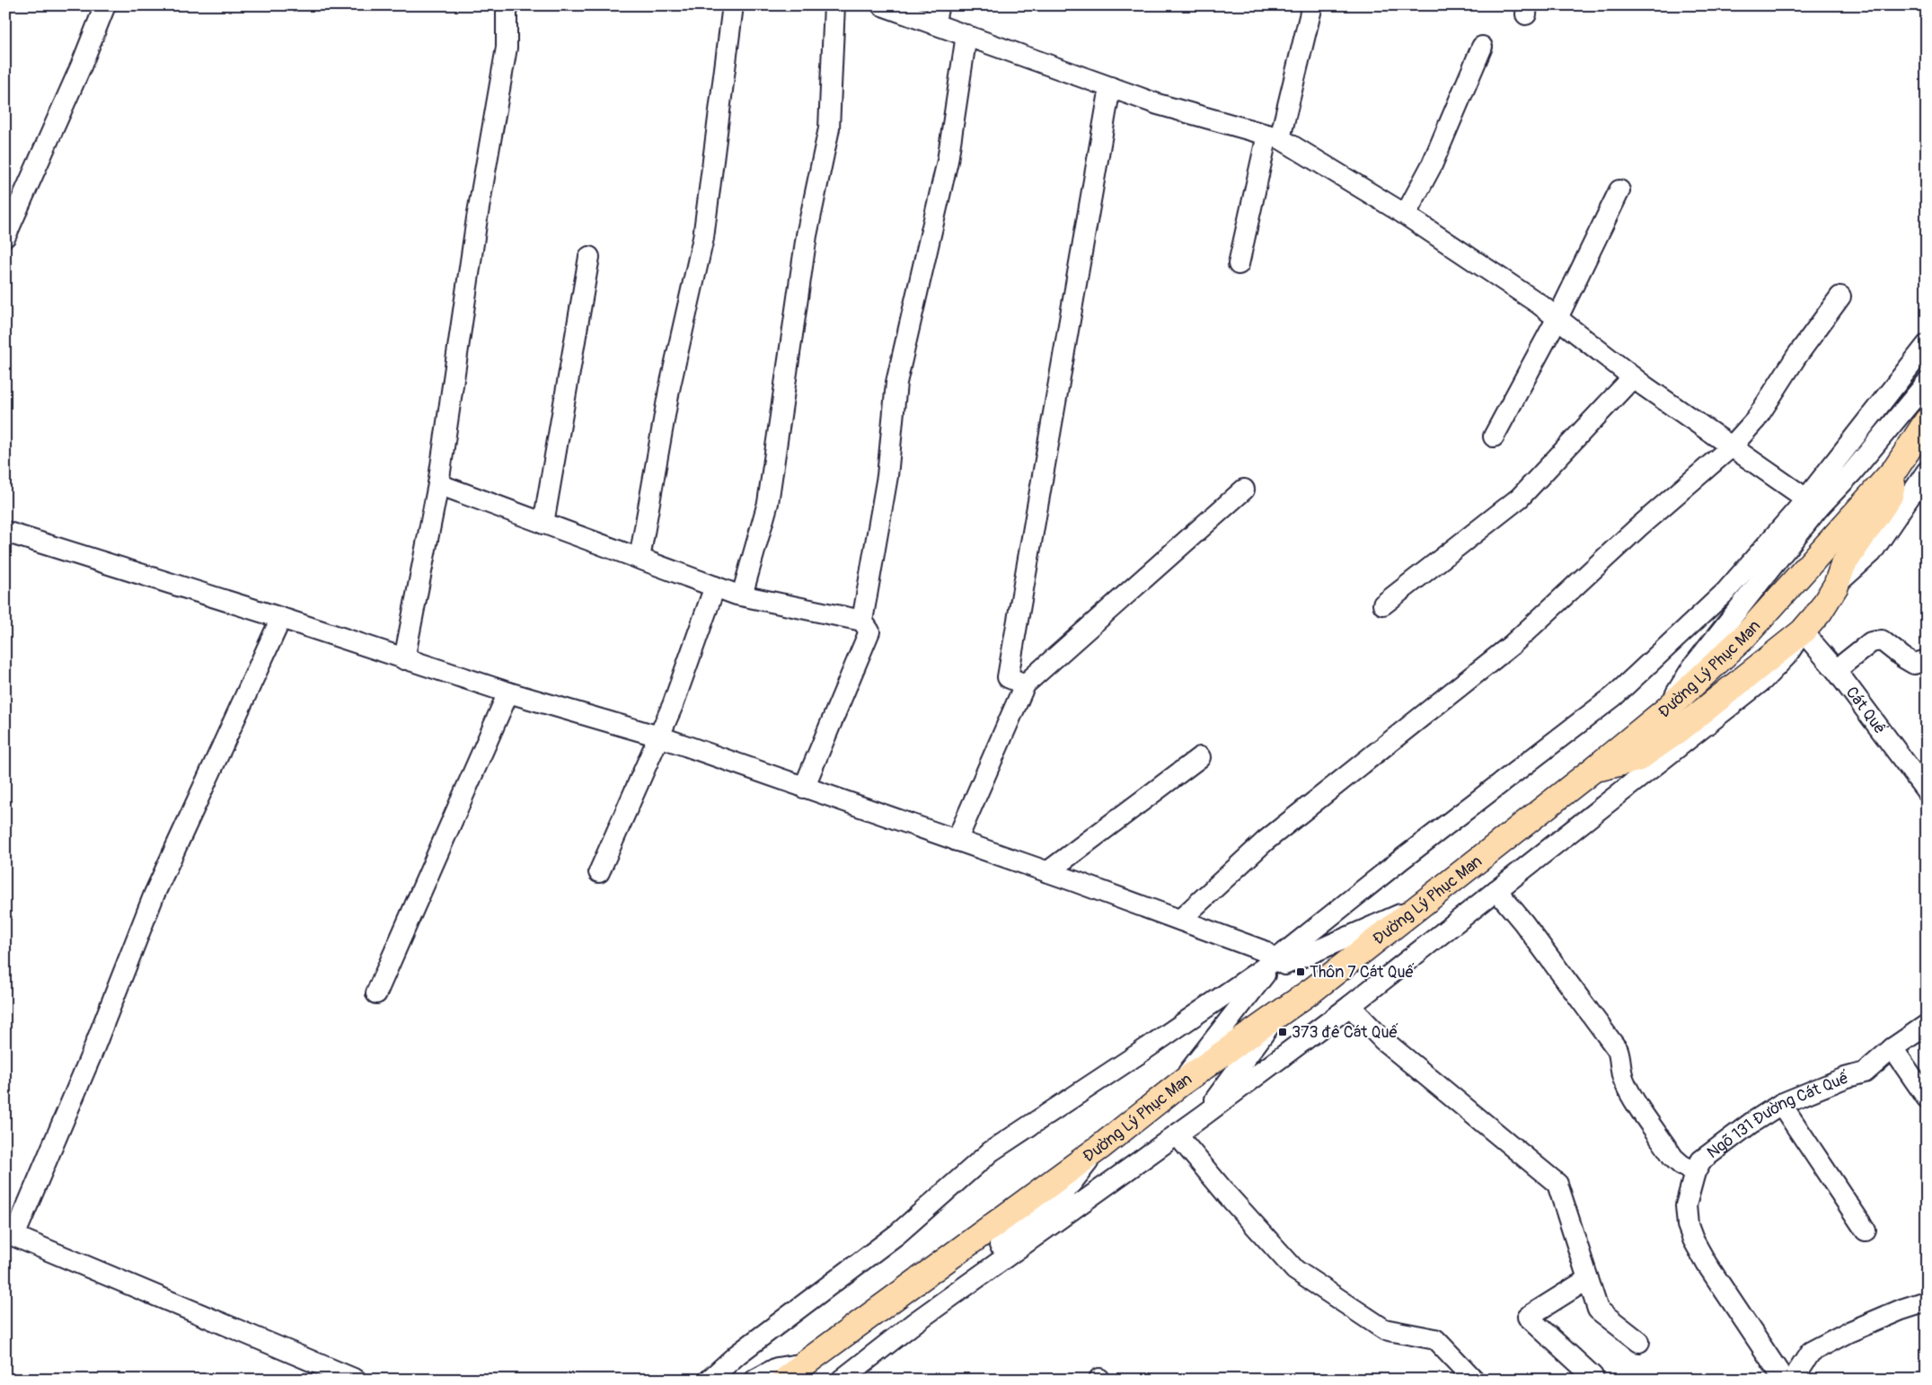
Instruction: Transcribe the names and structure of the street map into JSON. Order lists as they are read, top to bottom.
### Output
{
  "streets": {
    "main road": ["Đường Lý Phục Man"],
    "street": ["Cát Quế", "Ngõ 131 Đường Cát Quế"]
  },
  "places": {
    "transit": ["Thôn 7 Cát Quế", "373 đê Cát Quế"]
  }
}
